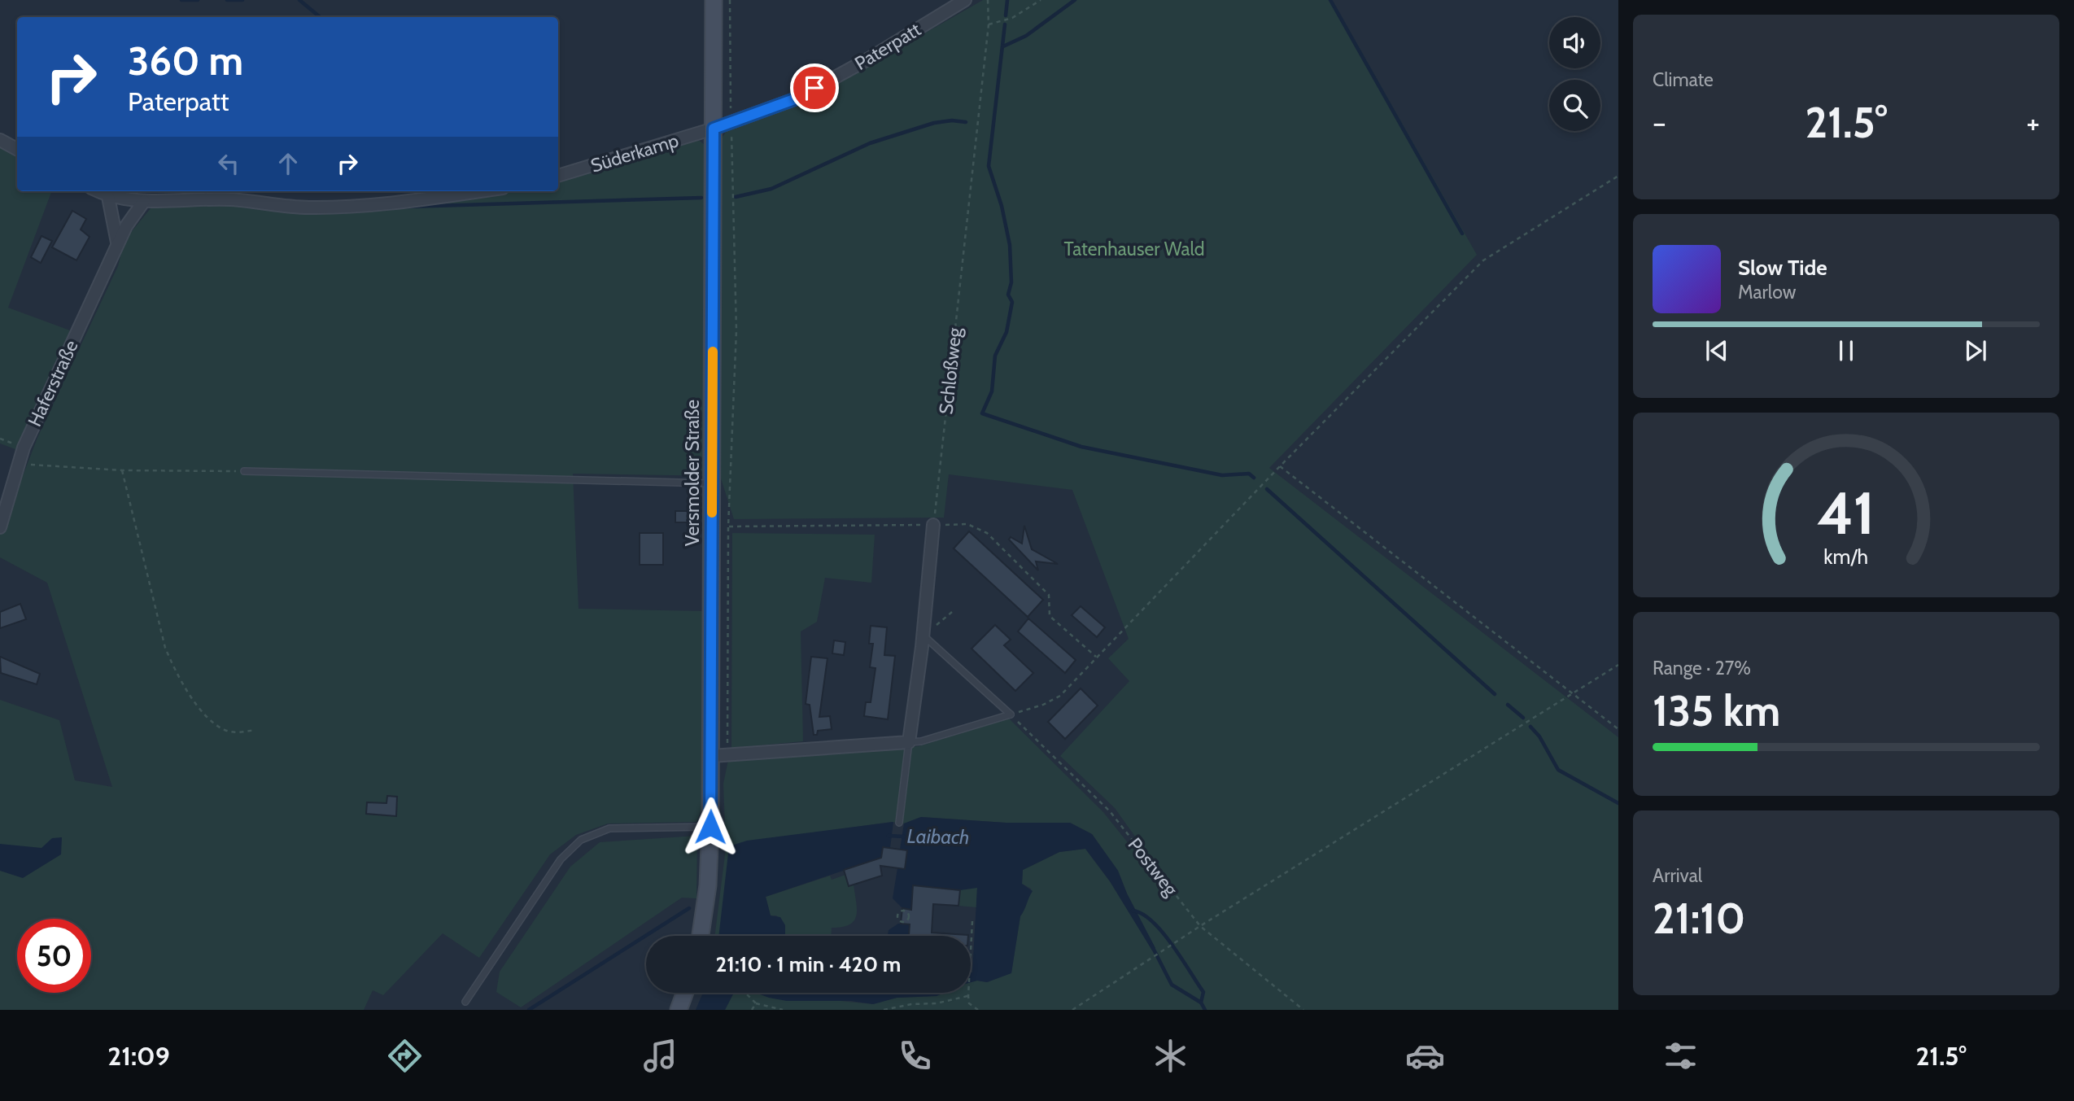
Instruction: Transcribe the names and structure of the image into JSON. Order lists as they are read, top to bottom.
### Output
{
  "streets": {
    "main road": ["Versmolder Straße"],
    "street": ["Paterpatt", "Süderkamp", "Haferstraße"],
    "path": ["Schloßweg", "Postweg"]
  },
  "crossings": [
    ["Paterpatt", "Süderkamp"],
    ["Paterpatt", "Versmolder Straße"],
    ["Süderkamp", "Versmolder Straße"]
  ],
  "water": ["Laibach"],
  "parks": ["Tatenhauser Wald"],
  "page": {
    "tile": [
      "Climate",
      ["Range · 27%", "135 km"],
      ["Arrival", "21:10"]
    ],
    "turn": ["360 m", "Paterpatt"],
    "heat": ["−", "21.5°", "+"],
    "song": ["Slow Tide", "Marlow"],
    "limit": "50",
    "trip": "21:10 · 1 min · 420 m",
    "tabs": ["21:09", "21.5°"],
    "gauge": ["41", "km/h"]
  }
}
